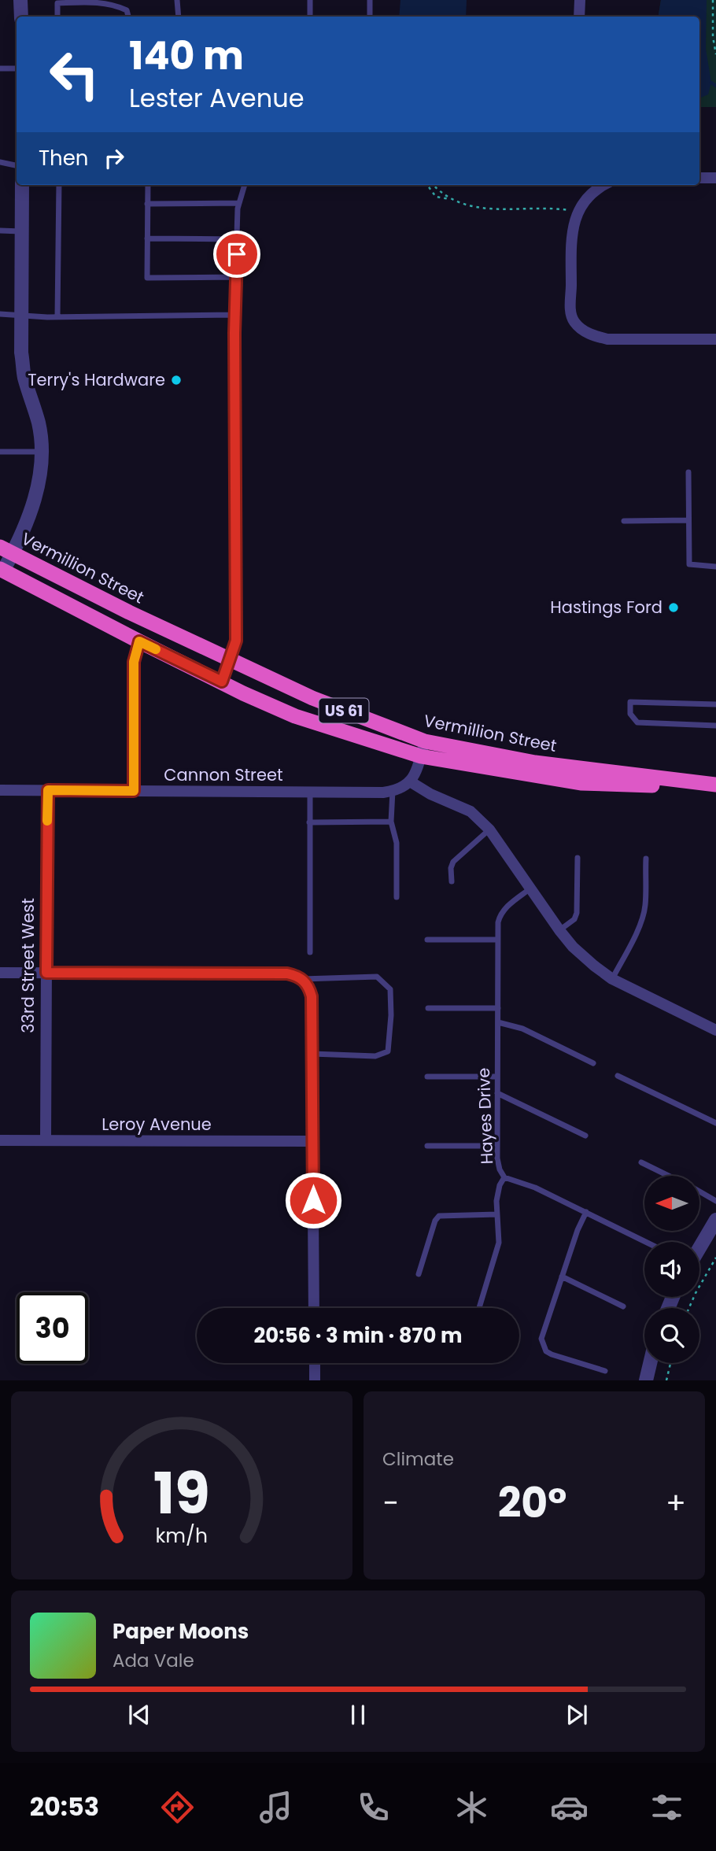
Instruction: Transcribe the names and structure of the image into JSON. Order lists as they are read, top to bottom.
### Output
{
  "streets": {
    "highway": ["Vermillion Street", "US 61"],
    "street": ["Cannon Street", "33rd Street West", "Leroy Avenue"],
    "lane": ["Hayes Drive"]
  },
  "crossings": [
    ["Cannon Street", "33rd Street West"],
    ["33rd Street West", "Leroy Avenue"]
  ],
  "places": ["Terry's Hardware", "Hastings Ford"],
  "north": "left",
  "page": {
    "turn": ["140 m", "Lester Avenue"],
    "then": "Then",
    "limit": "30",
    "trip": "20:56 · 3 min · 870 m",
    "tile": "Climate",
    "heat": ["−", "20°", "+"],
    "song": ["Paper Moons", "Ada Vale"],
    "tabs": "20:53",
    "gauge": ["19", "km/h"]
  }
}
